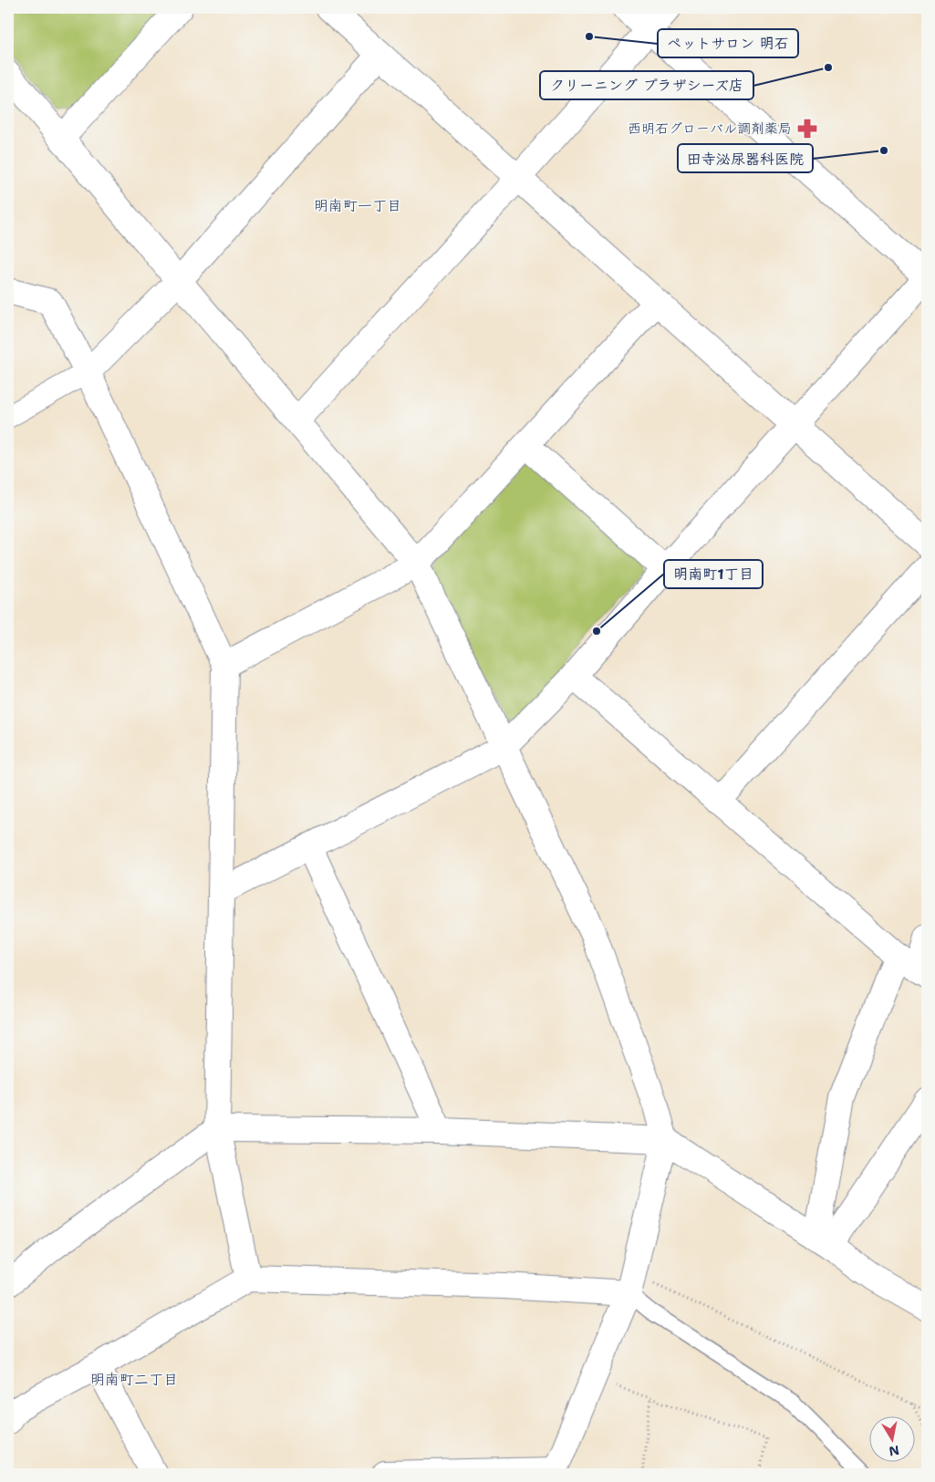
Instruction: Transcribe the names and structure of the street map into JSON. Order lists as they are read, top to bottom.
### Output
{
  "districts": ["明南町一丁目", "明南町二丁目"],
  "places": {
    "other": [
      "ペットサロン 明石",
      "クリーニング プラザシーズ店",
      "田寺泌尿器科医院",
      "明南町1丁目"
    ],
    "pharmacy": ["西明石グローバル調剤薬局"]
  },
  "north": "bottom"
}
